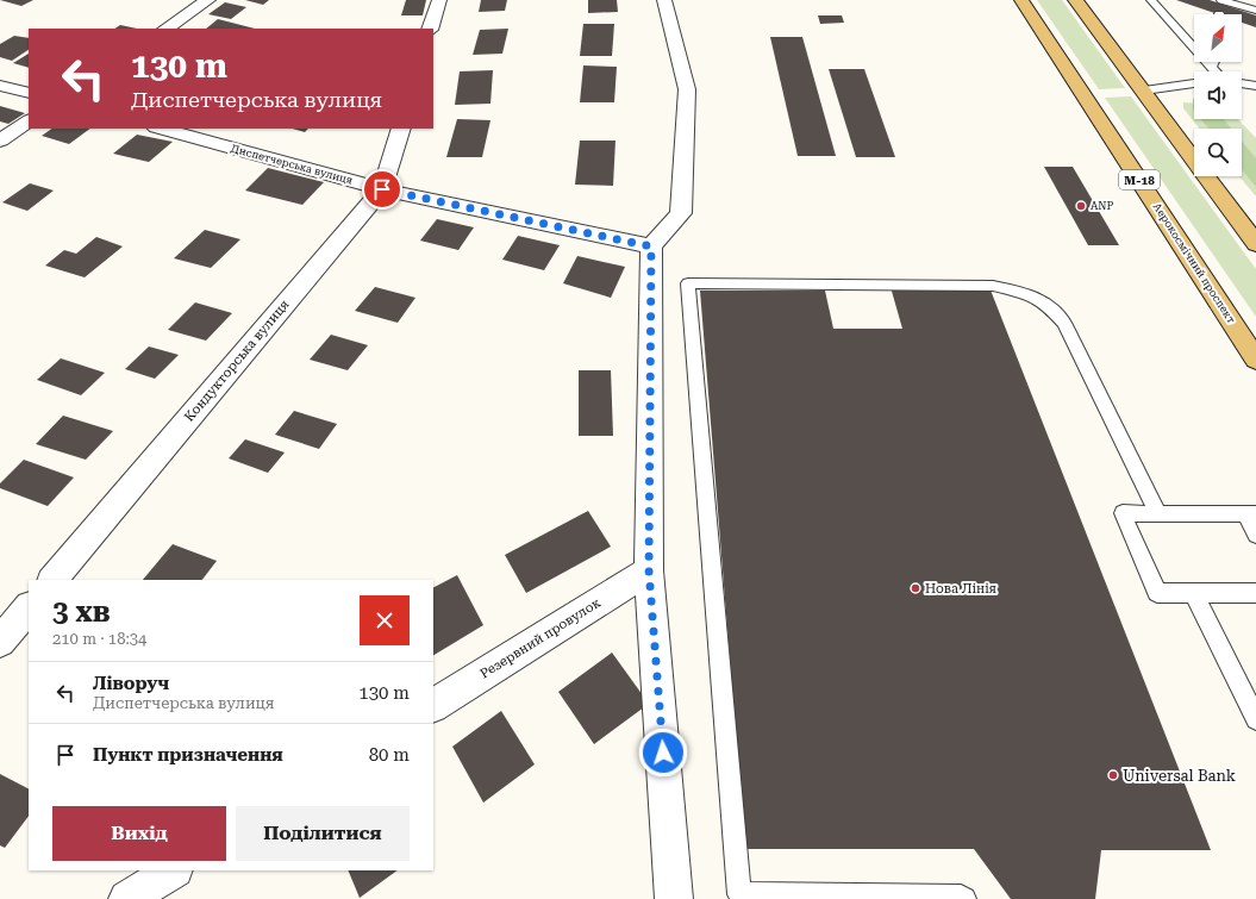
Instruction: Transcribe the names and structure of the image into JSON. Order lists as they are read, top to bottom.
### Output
{
  "streets": {
    "main road": ["М-18", "Аерокосмічний проспект"],
    "street": ["Диспетчерська вулиця", "Кондукторська вулиця", "Резервний провулок"]
  },
  "crossings": [
    ["Диспетчерська вулиця", "Кондукторська вулиця"]
  ],
  "places": ["ANP", "Нова Лінія", "Universal Bank"],
  "north": "top right",
  "page": {
    "turn": ["130 m", "Диспетчерська вулиця"],
    "heading": ["3 хв", "210 m · 18:34"],
    "list": [
      {
        "name": "Ліворуч",
        "note": "Диспетчерська вулиця",
        "value": "130 m"
      },
      {
        "name": "Пункт призначення",
        "value": "80 m"
      }
    ],
    "buttons": ["Вихід", "Поділитися"]
  }
}
